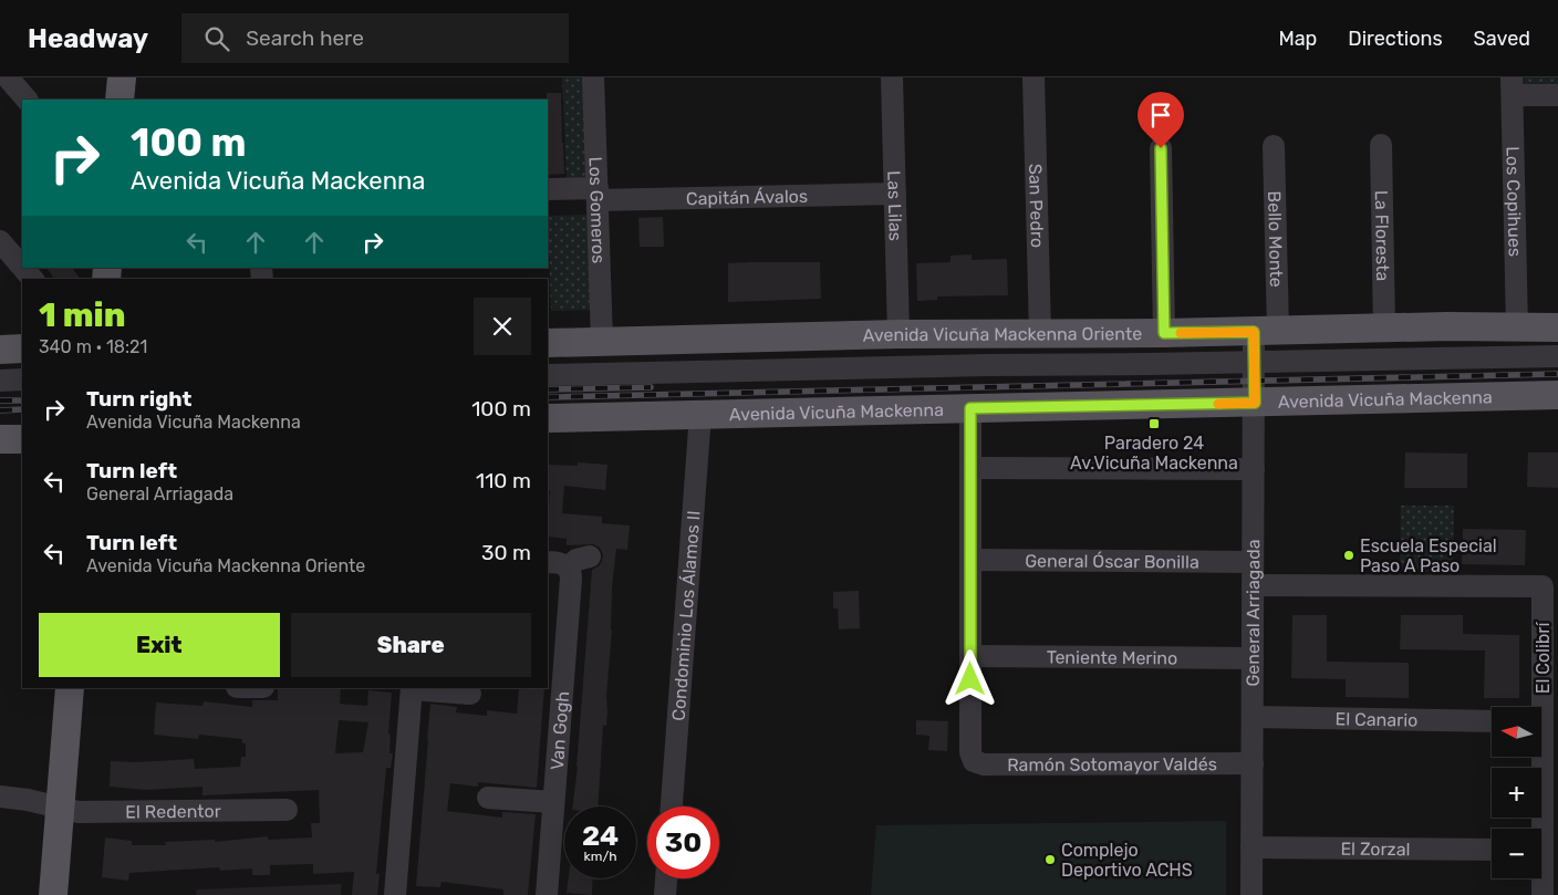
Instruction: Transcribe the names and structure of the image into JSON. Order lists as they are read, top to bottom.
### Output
{
  "streets": {
    "main road": ["Avenida Vicuña Mackenna Oriente", "Avenida Vicuña Mackenna"],
    "street": [
      "Capitán Ávalos",
      "Los Copihues",
      "Las Lilas",
      "San Pedro",
      "Los Gomeros",
      "La Floresta",
      "Bello Monte",
      "General Óscar Bonilla",
      "General Arriagada",
      "Condominio Los Álamos II",
      "Teniente Merino",
      "El Colibrí",
      "El Canario",
      "Van Gogh",
      "Ramón Sotomayor Valdés",
      "El Redentor",
      "El Zorzal"
    ]
  },
  "crossings": [
    ["Capitán Ávalos", "Las Lilas"],
    ["Capitán Ávalos", "Los Gomeros"],
    ["Los Copihues", "Avenida Vicuña Mackenna Oriente"],
    ["Las Lilas", "Avenida Vicuña Mackenna Oriente"],
    ["San Pedro", "Avenida Vicuña Mackenna Oriente"],
    ["Los Gomeros", "Avenida Vicuña Mackenna Oriente"],
    ["La Floresta", "Avenida Vicuña Mackenna Oriente"],
    ["Bello Monte", "Avenida Vicuña Mackenna Oriente"],
    ["Bello Monte", "General Arriagada"],
    ["Avenida Vicuña Mackenna Oriente", "General Arriagada"],
    ["Avenida Vicuña Mackenna", "General Arriagada"],
    ["Avenida Vicuña Mackenna", "Condominio Los Álamos II"],
    ["General Óscar Bonilla", "General Arriagada"],
    ["General Arriagada", "Teniente Merino"],
    ["General Arriagada", "El Colibrí"],
    ["General Arriagada", "El Canario"],
    ["General Arriagada", "Ramón Sotomayor Valdés"],
    ["General Arriagada", "El Zorzal"],
    ["Teniente Merino", "Ramón Sotomayor Valdés"]
  ],
  "places": {
    "transit": ["Paradero 24 Av.Vicuña Mackenna"],
    "other": ["Escuela Especial Paso A Paso", "Complejo Deportivo ACHS"]
  },
  "north": "left",
  "page": {
    "header": "Headway",
    "search": "Search here",
    "nav": ["Map", "Directions", "Saved"],
    "turn": ["100 m", "Avenida Vicuña Mackenna"],
    "heading": ["1 min", "340 m · 18:21"],
    "list": [
      {
        "name": "Turn right",
        "note": "Avenida Vicuña Mackenna",
        "value": "100 m"
      },
      {
        "name": "Turn left",
        "note": "General Arriagada",
        "value": "110 m"
      },
      {
        "name": "Turn left",
        "note": "Avenida Vicuña Mackenna Oriente",
        "value": "30 m"
      }
    ],
    "buttons": ["Exit", "Share"],
    "map_buttons": ["+", "−"],
    "speed": "24 km/h",
    "limit": "30"
  }
}
